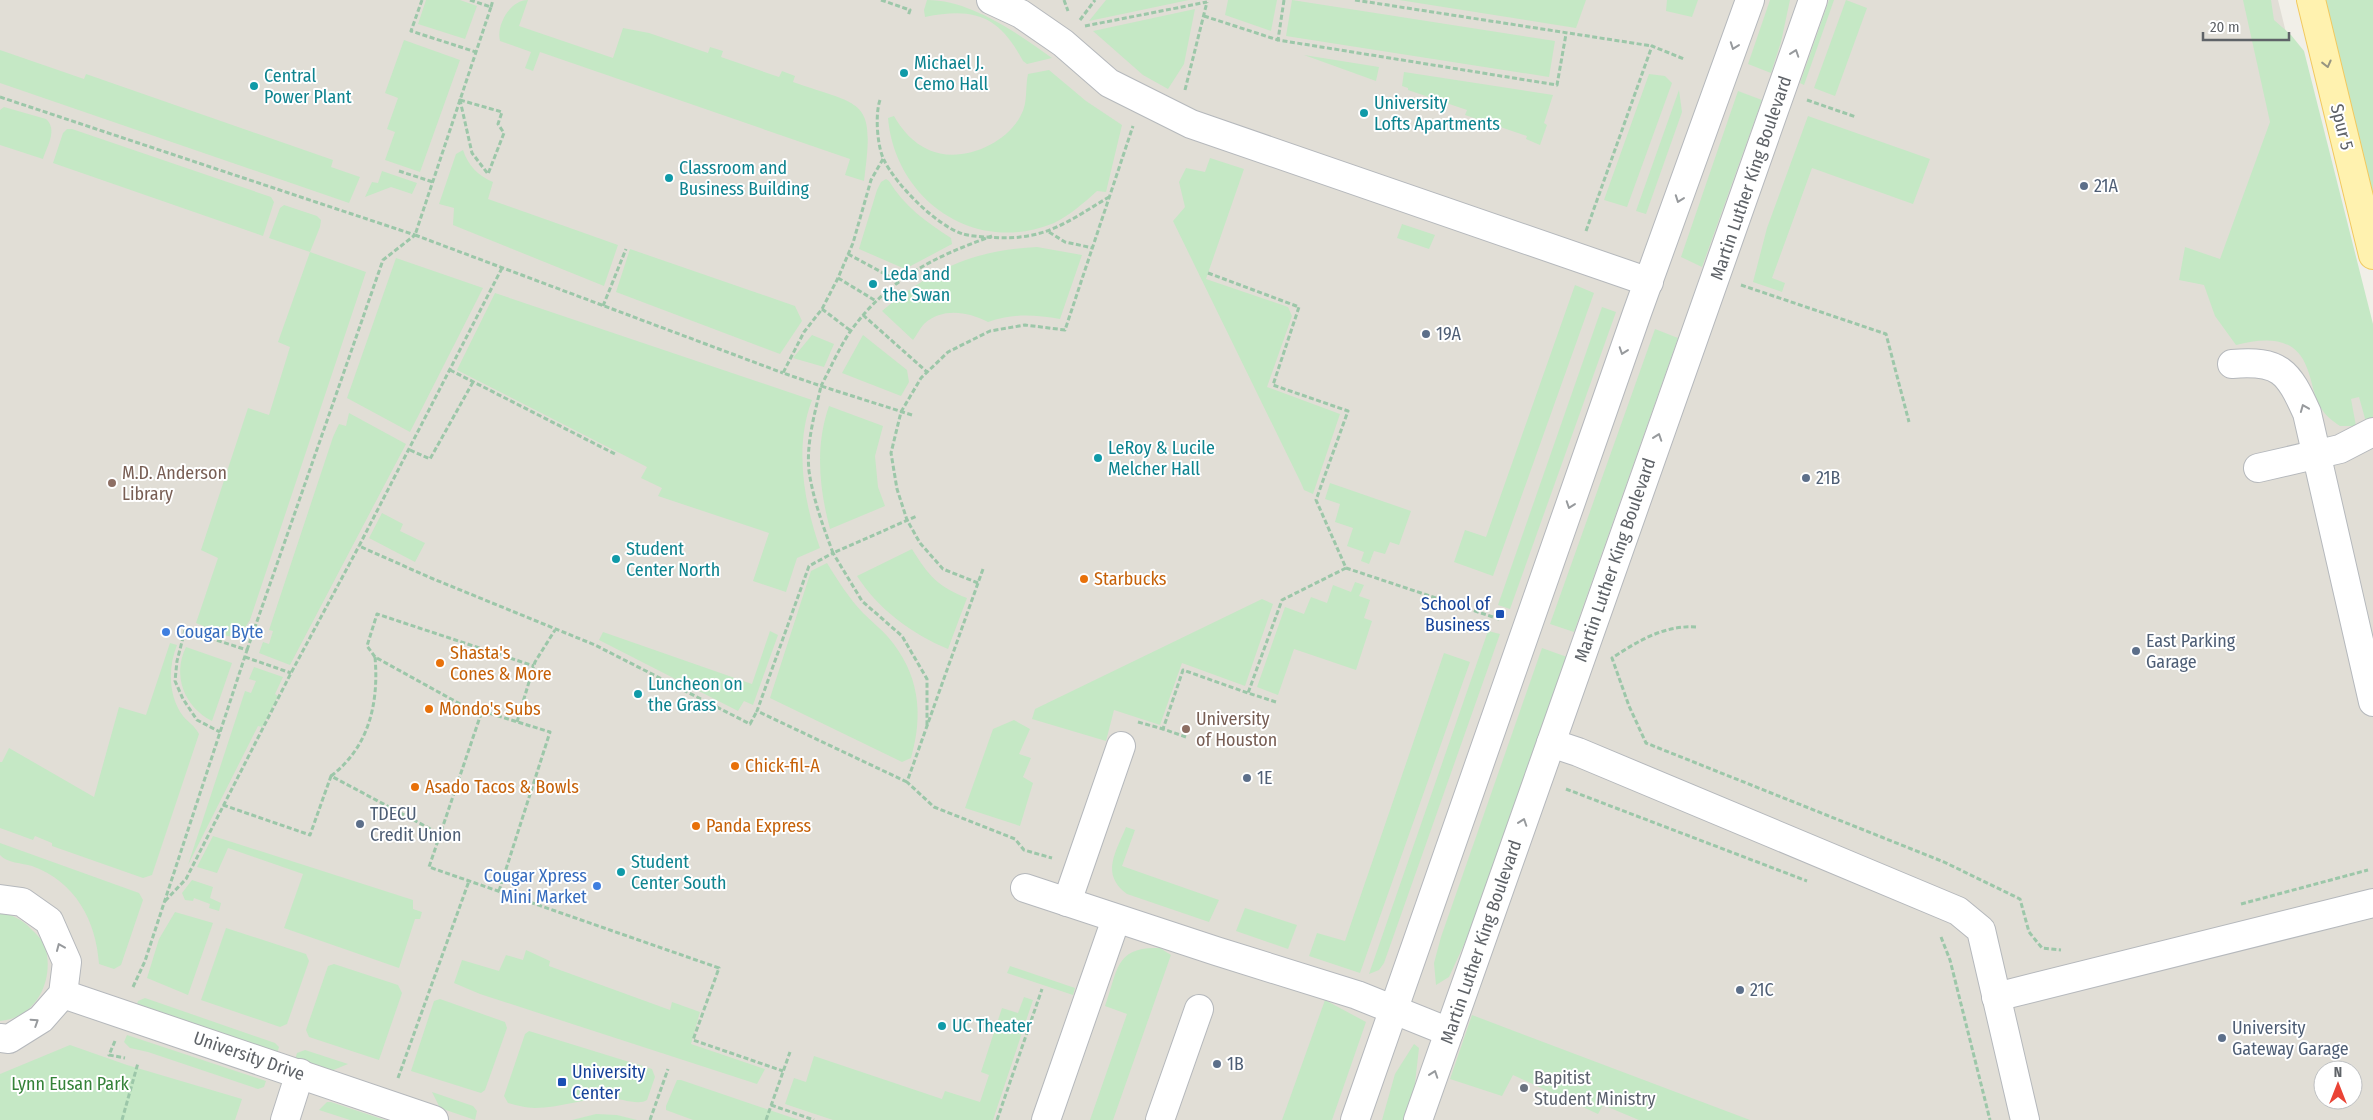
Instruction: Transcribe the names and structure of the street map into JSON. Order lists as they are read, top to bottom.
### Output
{
  "streets": {
    "main road": ["Spur 5"],
    "street": ["Martin Luther King Boulevard", "University Drive"]
  },
  "one_way": ["Spur 5"],
  "parks": ["Lynn Eusan Park"],
  "places": {
    "other": [
      "Michael J. Cemo Hall",
      "Central Power Plant",
      "University Lofts Apartments",
      "Classroom and Business Building",
      "21A",
      "Leda and the Swan",
      "19A",
      "LeRoy & Lucile Melcher Hall",
      "21B",
      "M.D. Anderson Library",
      "Student Center North",
      "Starbucks",
      "Cougar Byte",
      "East Parking Garage",
      "Shasta's Cones & More",
      "Luncheon on the Grass",
      "Mondo's Subs",
      "University of Houston",
      "Chick-fil-A",
      "1E",
      "Asado Tacos & Bowls",
      "TDECU Credit Union",
      "Panda Express",
      "Student Center South",
      "Cougar Xpress Mini Market",
      "21C",
      "UC Theater",
      "University Gateway Garage",
      "1B",
      "Bapitist Student Ministry"
    ],
    "transit": ["School of Business", "University Center"]
  },
  "scale_bar": "20 m",
  "north": "top"
}
